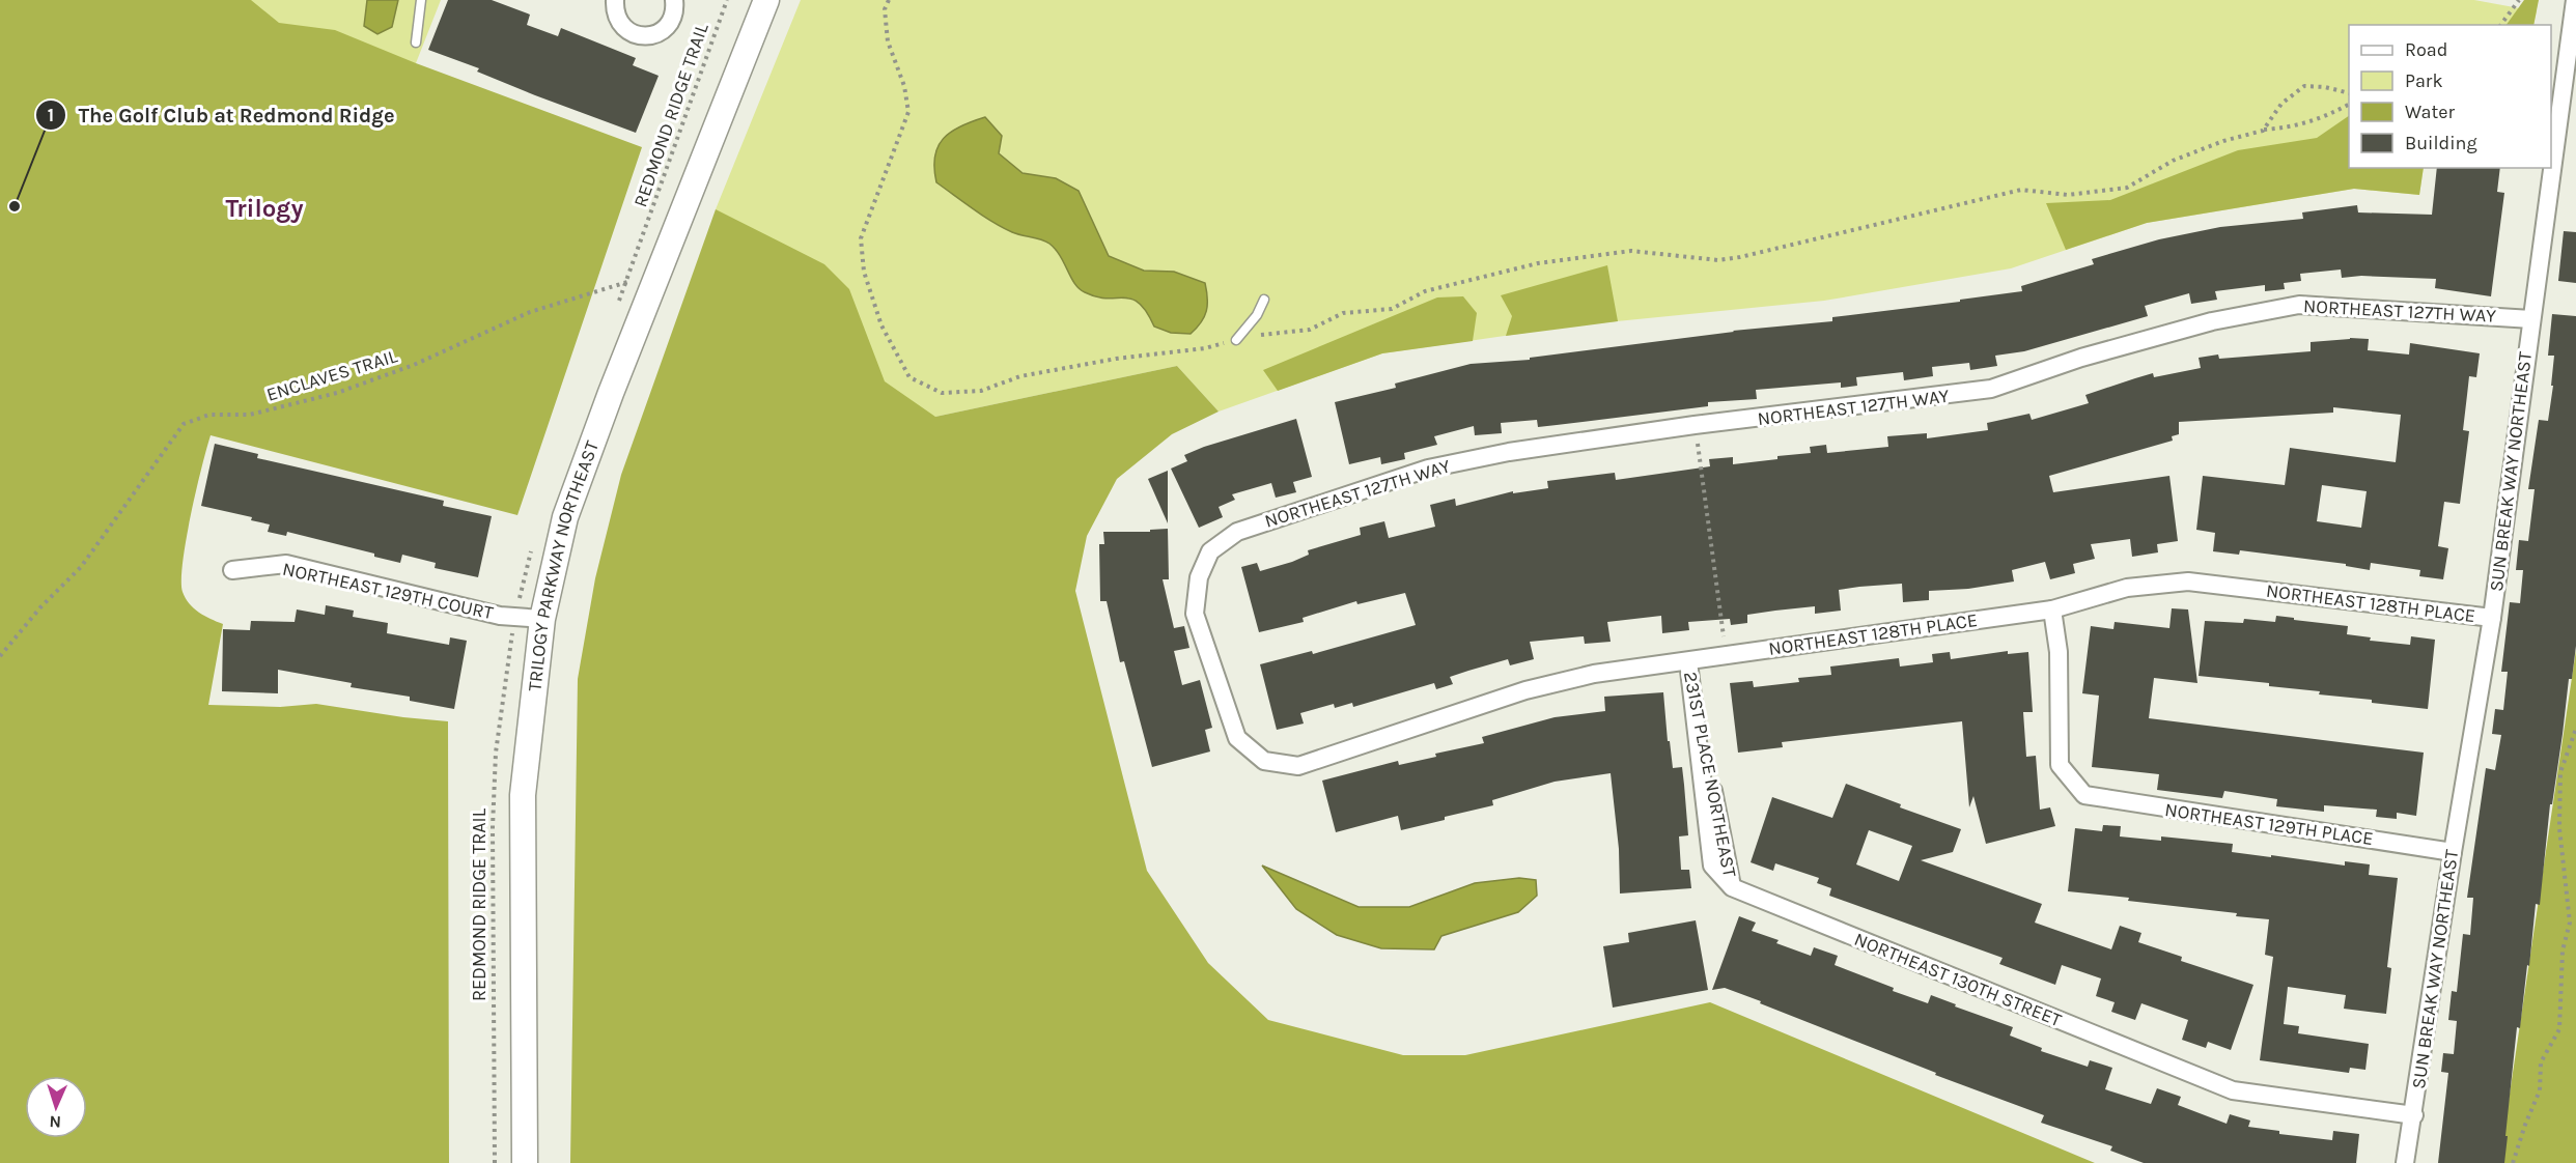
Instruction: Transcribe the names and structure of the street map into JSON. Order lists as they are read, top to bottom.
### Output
{
  "streets": {
    "street": [
      "NORTHEAST 127TH WAY",
      "SUN BREAK WAY NORTHEAST",
      "TRILOGY PARKWAY NORTHEAST",
      "NORTHEAST 129TH COURT",
      "NORTHEAST 128TH PLACE",
      "231ST PLACE NORTHEAST",
      "NORTHEAST 129TH PLACE",
      "NORTHEAST 130TH STREET"
    ],
    "path": ["REDMOND RIDGE TRAIL", "ENCLAVES TRAIL"]
  },
  "crossings": [
    ["NORTHEAST 127TH WAY", "SUN BREAK WAY NORTHEAST"],
    ["NORTHEAST 127TH WAY", "NORTHEAST 128TH PLACE"],
    ["ENCLAVES TRAIL", "TRILOGY PARKWAY NORTHEAST"],
    ["SUN BREAK WAY NORTHEAST", "NORTHEAST 128TH PLACE"],
    ["SUN BREAK WAY NORTHEAST", "NORTHEAST 129TH PLACE"],
    ["SUN BREAK WAY NORTHEAST", "NORTHEAST 130TH STREET"],
    ["TRILOGY PARKWAY NORTHEAST", "NORTHEAST 129TH COURT"],
    ["NORTHEAST 128TH PLACE", "231ST PLACE NORTHEAST"],
    ["NORTHEAST 128TH PLACE", "NORTHEAST 129TH PLACE"],
    ["231ST PLACE NORTHEAST", "NORTHEAST 130TH STREET"]
  ],
  "districts": ["Trilogy"],
  "places": ["The Golf Club at Redmond Ridge"],
  "legend": [
    "Road",
    "Park",
    "Water",
    "Building"
  ],
  "north": "bottom"
}
